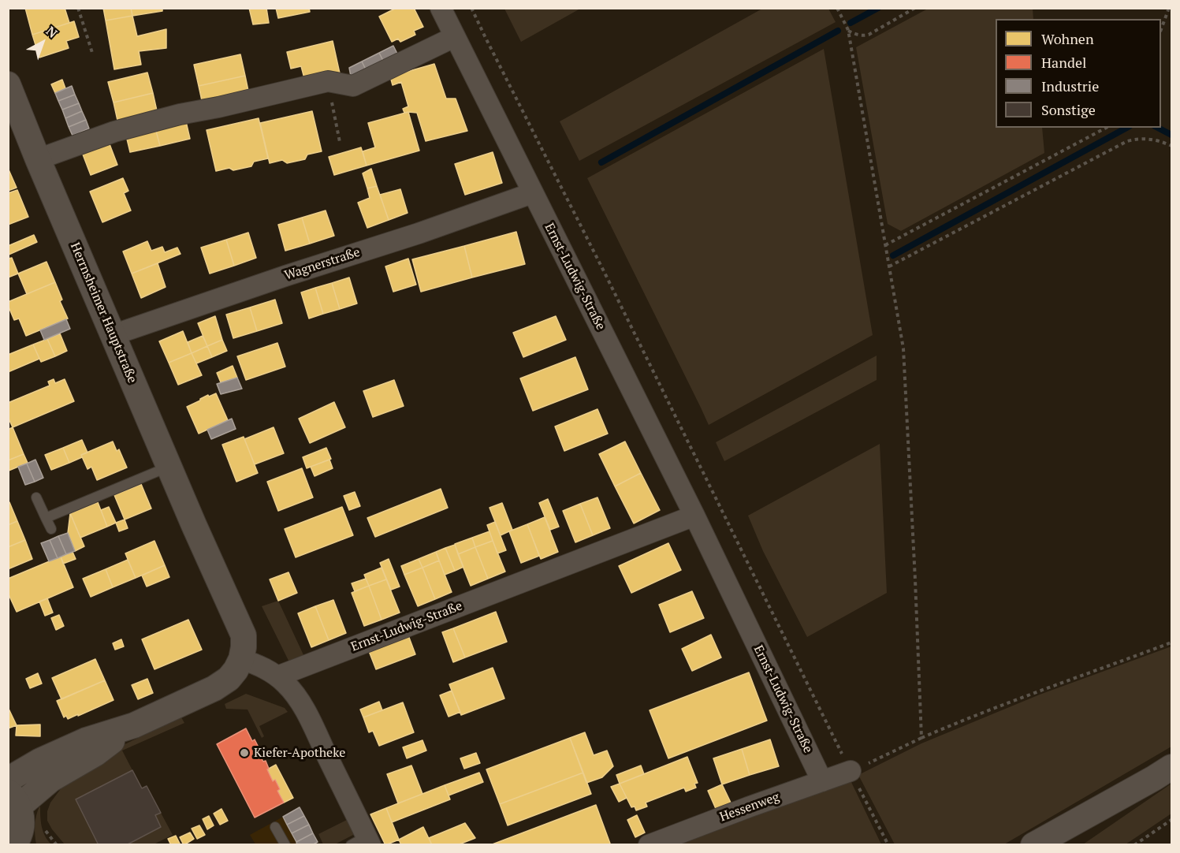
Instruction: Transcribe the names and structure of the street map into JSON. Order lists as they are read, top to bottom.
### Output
{
  "streets": {
    "street": [
      "Wagnerstraße",
      "Ernst-Ludwig-Straße",
      "Herrnsheimer Hauptstraße",
      "Hessenweg"
    ]
  },
  "crossings": [
    ["Wagnerstraße", "Ernst-Ludwig-Straße"],
    ["Wagnerstraße", "Herrnsheimer Hauptstraße"],
    ["Ernst-Ludwig-Straße", "Hessenweg"]
  ],
  "places": ["Kiefer-Apotheke"],
  "legend": [
    "Wohnen",
    "Handel",
    "Industrie",
    "Sonstige"
  ],
  "north": "top right"
}
